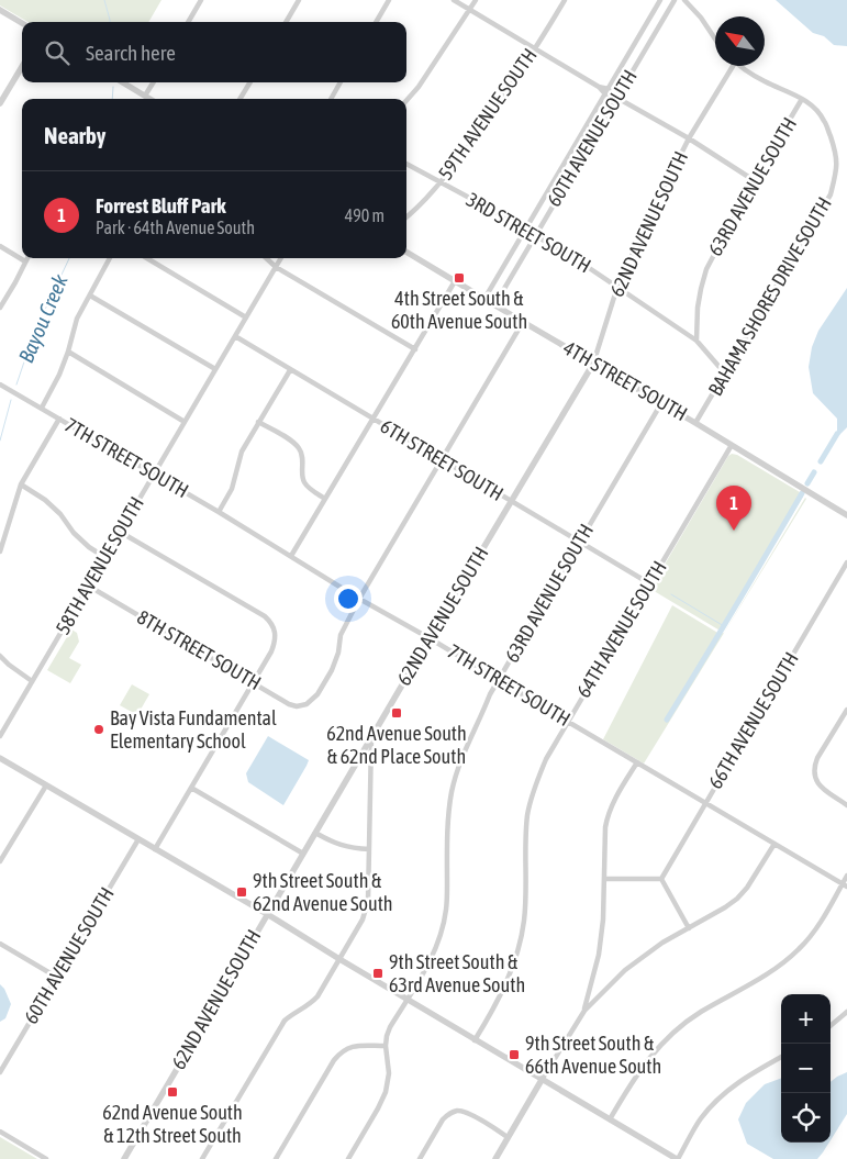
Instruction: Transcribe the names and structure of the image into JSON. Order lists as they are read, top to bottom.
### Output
{
  "streets": {
    "street": [
      "59TH AVENUE SOUTH",
      "60TH AVENUE SOUTH",
      "63RD AVENUE SOUTH",
      "62ND AVENUE SOUTH",
      "3RD STREET SOUTH",
      "BAHAMA SHORES DRIVE SOUTH",
      "4TH STREET SOUTH",
      "7TH STREET SOUTH",
      "6TH STREET SOUTH",
      "58TH AVENUE SOUTH",
      "64TH AVENUE SOUTH",
      "8TH STREET SOUTH",
      "66TH AVENUE SOUTH"
    ]
  },
  "crossings": [
    ["59TH AVENUE SOUTH", "3RD STREET SOUTH"],
    ["60TH AVENUE SOUTH", "3RD STREET SOUTH"],
    ["60TH AVENUE SOUTH", "4TH STREET SOUTH"],
    ["63RD AVENUE SOUTH", "3RD STREET SOUTH"],
    ["63RD AVENUE SOUTH", "BAHAMA SHORES DRIVE SOUTH"],
    ["63RD AVENUE SOUTH", "4TH STREET SOUTH"],
    ["63RD AVENUE SOUTH", "7TH STREET SOUTH"],
    ["63RD AVENUE SOUTH", "6TH STREET SOUTH"],
    ["62ND AVENUE SOUTH", "3RD STREET SOUTH"],
    ["62ND AVENUE SOUTH", "4TH STREET SOUTH"],
    ["62ND AVENUE SOUTH", "7TH STREET SOUTH"],
    ["62ND AVENUE SOUTH", "6TH STREET SOUTH"],
    ["3RD STREET SOUTH", "BAHAMA SHORES DRIVE SOUTH"],
    ["BAHAMA SHORES DRIVE SOUTH", "4TH STREET SOUTH"],
    ["4TH STREET SOUTH", "64TH AVENUE SOUTH"],
    ["4TH STREET SOUTH", "8TH STREET SOUTH"],
    ["7TH STREET SOUTH", "58TH AVENUE SOUTH"],
    ["7TH STREET SOUTH", "64TH AVENUE SOUTH"],
    ["7TH STREET SOUTH", "8TH STREET SOUTH"],
    ["7TH STREET SOUTH", "66TH AVENUE SOUTH"],
    ["6TH STREET SOUTH", "58TH AVENUE SOUTH"],
    ["6TH STREET SOUTH", "64TH AVENUE SOUTH"],
    ["6TH STREET SOUTH", "8TH STREET SOUTH"],
    ["58TH AVENUE SOUTH", "8TH STREET SOUTH"]
  ],
  "water": ["Bayou Creek"],
  "places": {
    "transit": [
      "4th Street South & 60th Avenue South",
      "62nd Avenue South & 62nd Place South",
      "9th Street South & 62nd Avenue South",
      "9th Street South & 63rd Avenue South",
      "9th Street South & 66th Avenue South",
      "62nd Avenue South & 12th Street South"
    ],
    "other": ["Bay Vista Fundamental Elementary School"]
  },
  "north": "top left",
  "page": {
    "search": "Search here",
    "heading": "Nearby",
    "list": [
      {
        "mark": "1",
        "name": "Forrest Bluff Park",
        "note": "Park · 64th Avenue South",
        "value": "490 m"
      }
    ],
    "pins": "1",
    "map_buttons": ["+", "−"]
  }
}
